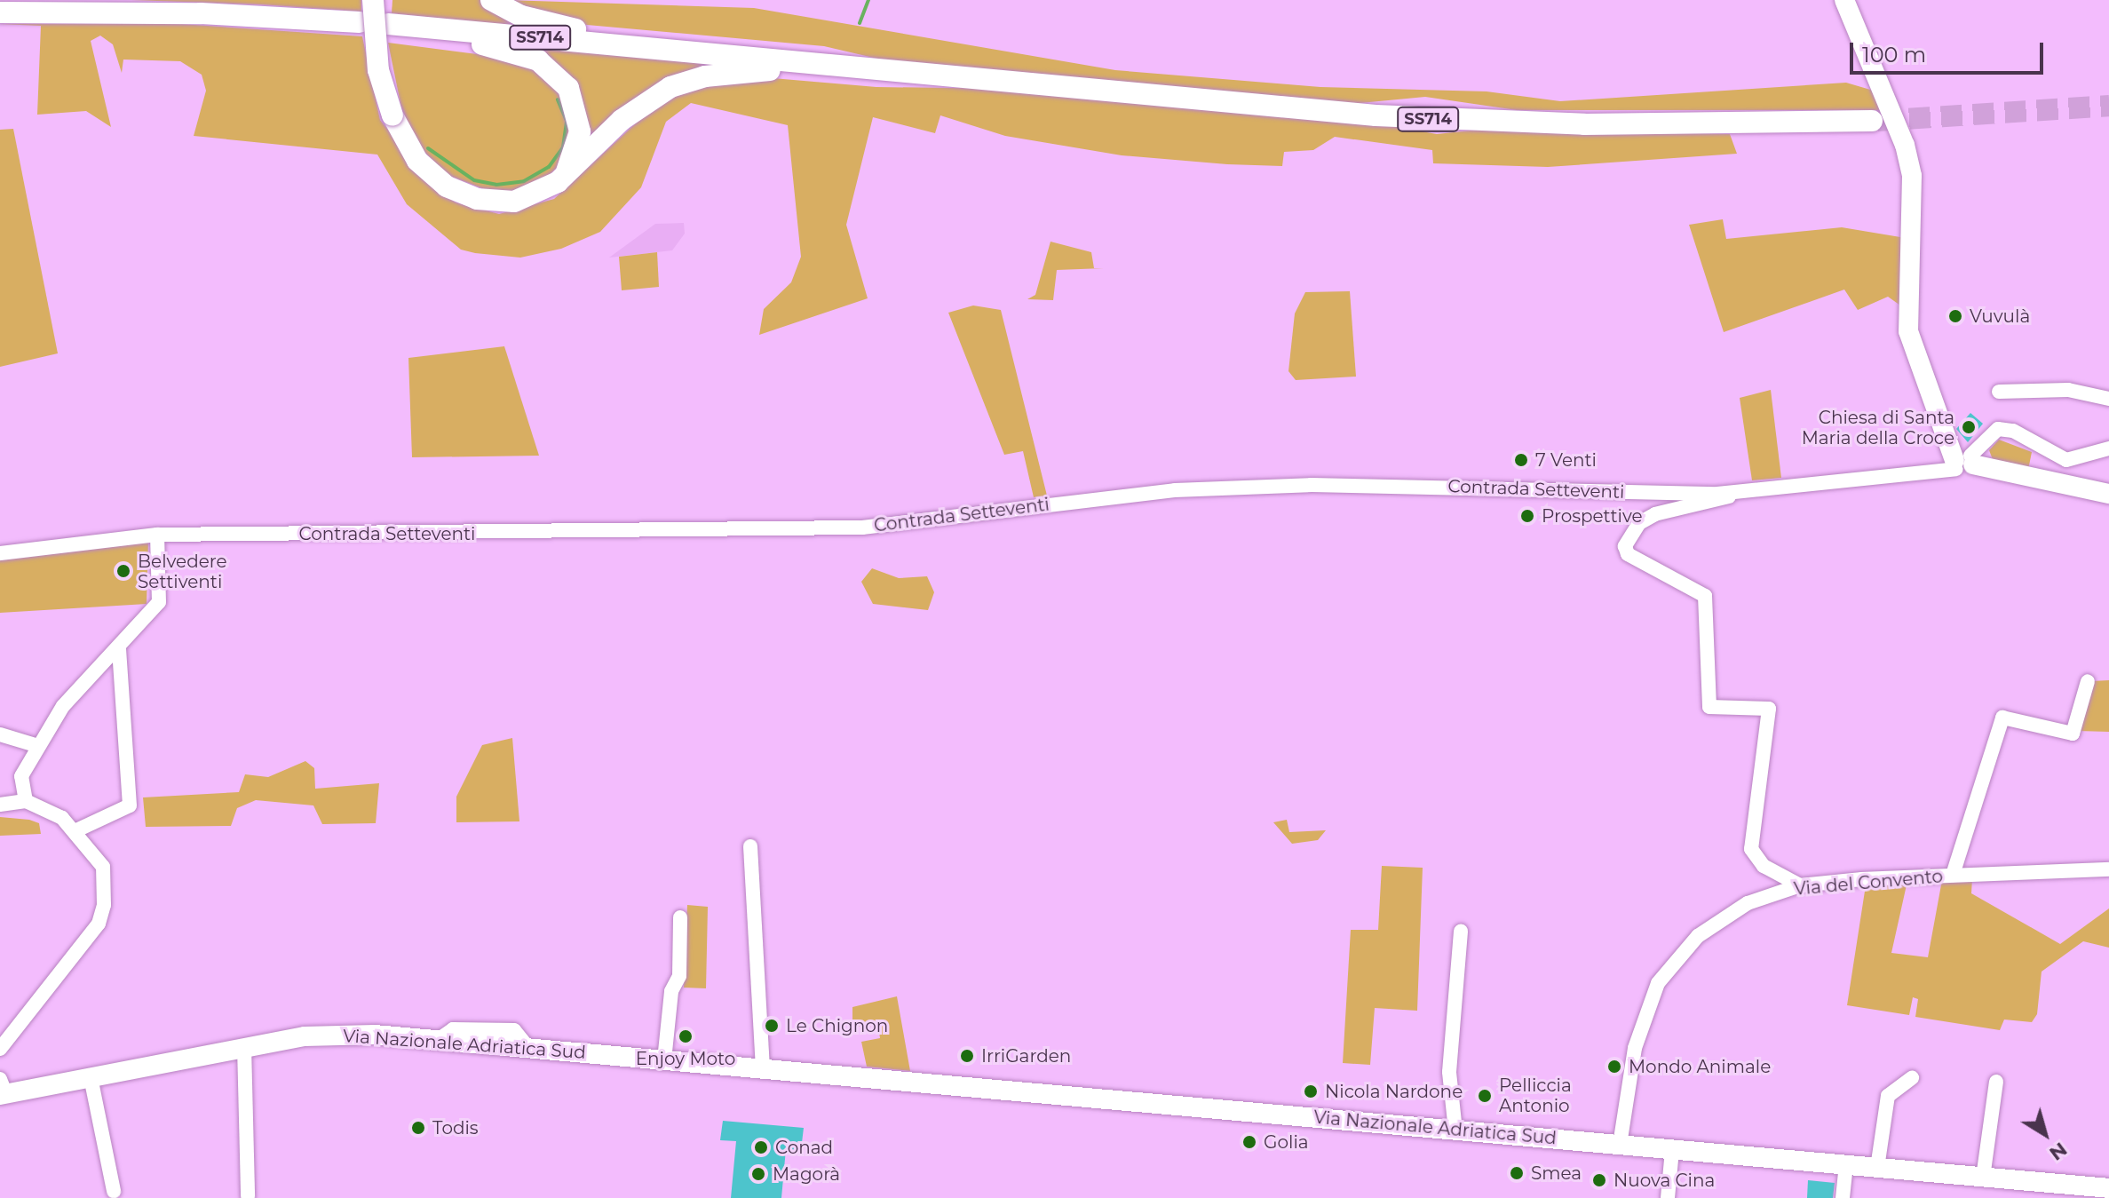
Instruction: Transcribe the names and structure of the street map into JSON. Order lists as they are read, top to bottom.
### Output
{
  "streets": {
    "highway": ["SS714"],
    "main road": ["Via Nazionale Adriatica Sud"],
    "street": ["Contrada Setteventi", "Via del Convento"]
  },
  "crossings": [
    ["Via del Convento", "Via Nazionale Adriatica Sud"]
  ],
  "places": [
    "Vuvulà",
    "Chiesa di Santa Maria della Croce",
    "7 Venti",
    "Prospettive",
    "Belvedere Settiventi",
    "Le Chignon",
    "Enjoy Moto",
    "IrriGarden",
    "Mondo Animale",
    "Nicola Nardone",
    "Pelliccia Antonio",
    "Todis",
    "Golia",
    "Conad",
    "Smea",
    "Magorà",
    "Nuova Cina"
  ],
  "scale_bar": "100 m",
  "north": "bottom right"
}
